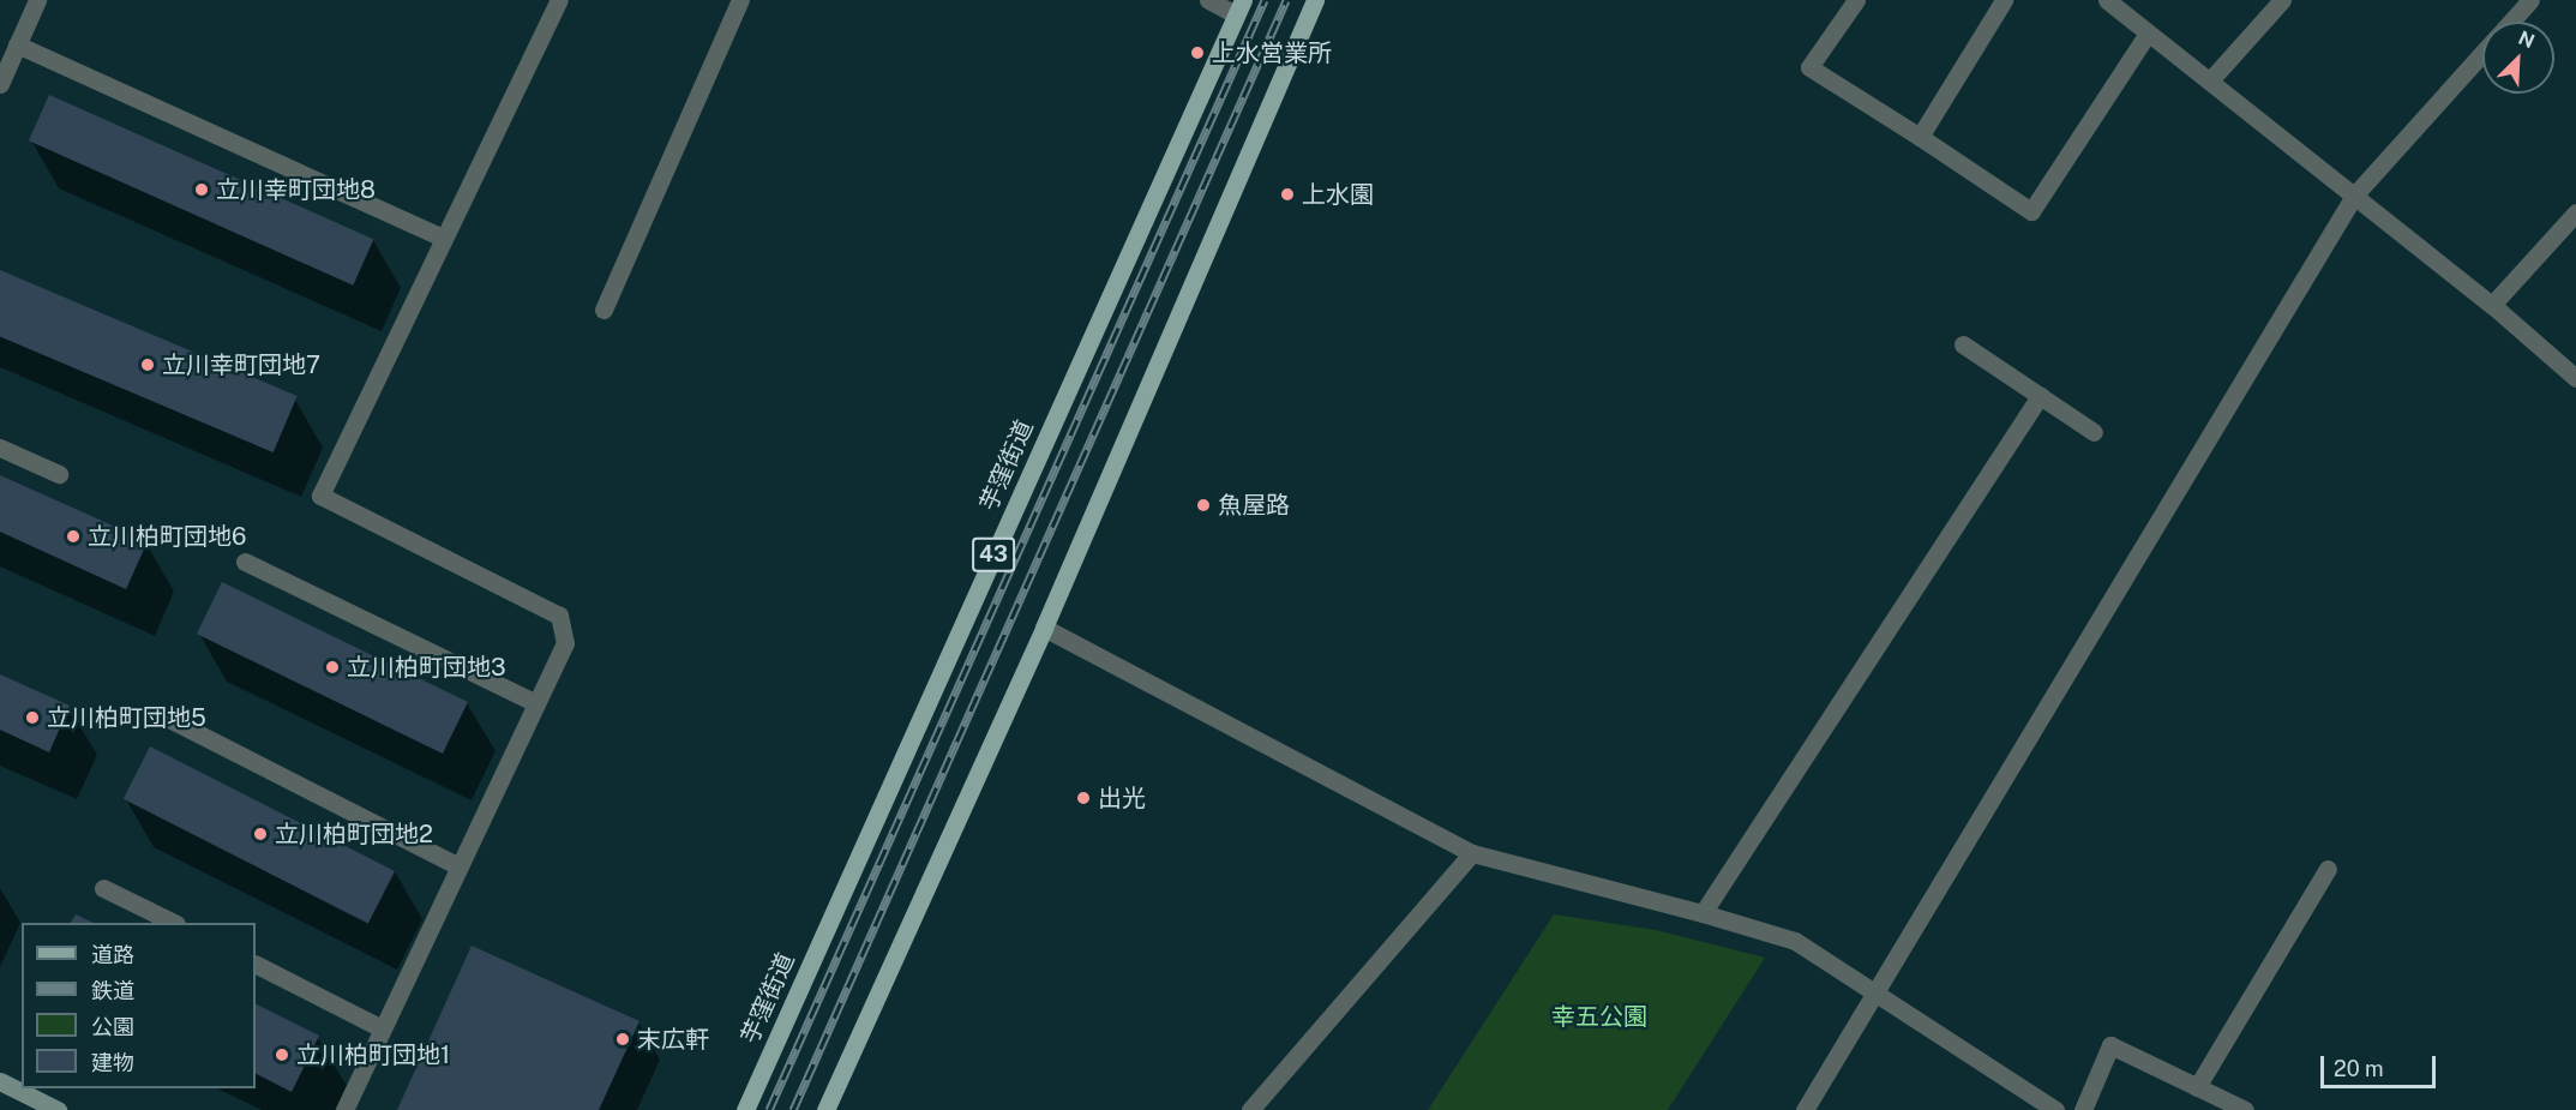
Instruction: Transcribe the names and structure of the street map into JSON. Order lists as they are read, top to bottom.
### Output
{
  "streets": {
    "main road": ["芋窪街道", "43"]
  },
  "parks": ["幸五公園"],
  "places": [
    "上水営業所",
    "立川幸町団地8",
    "上水園",
    "立川幸町団地7",
    "魚屋路",
    "立川柏町団地6",
    "立川柏町団地3",
    "立川柏町団地5",
    "出光",
    "立川柏町団地2",
    "末広軒",
    "立川柏町団地1"
  ],
  "legend": [
    "道路",
    "鉄道",
    "公園",
    "建物"
  ],
  "scale_bar": "20 m",
  "north": "top right"
}
